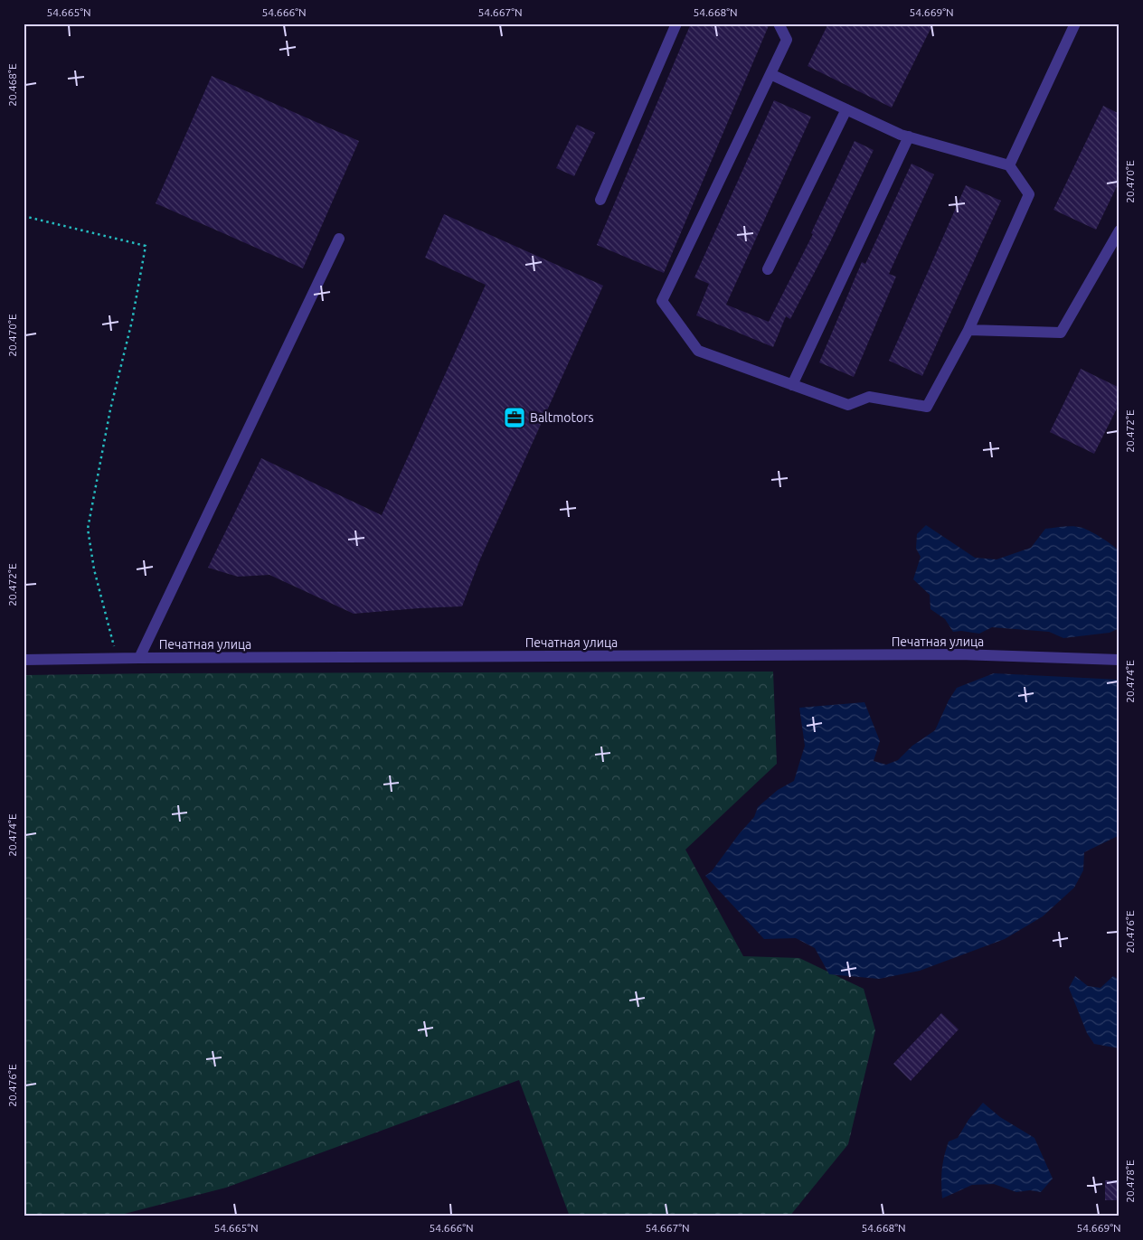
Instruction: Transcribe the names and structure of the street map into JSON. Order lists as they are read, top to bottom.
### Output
{
  "streets": {
    "street": ["Печатная улица"]
  },
  "places": {
    "office": ["Baltmotors"]
  },
  "coordinates": [
    "54.665°N",
    "54.666°N",
    "54.667°N",
    "54.668°N",
    "54.669°N",
    "20.468°E",
    "20.470°E",
    "20.472°E",
    "20.474°E",
    "20.476°E",
    "20.478°E"
  ]
}
